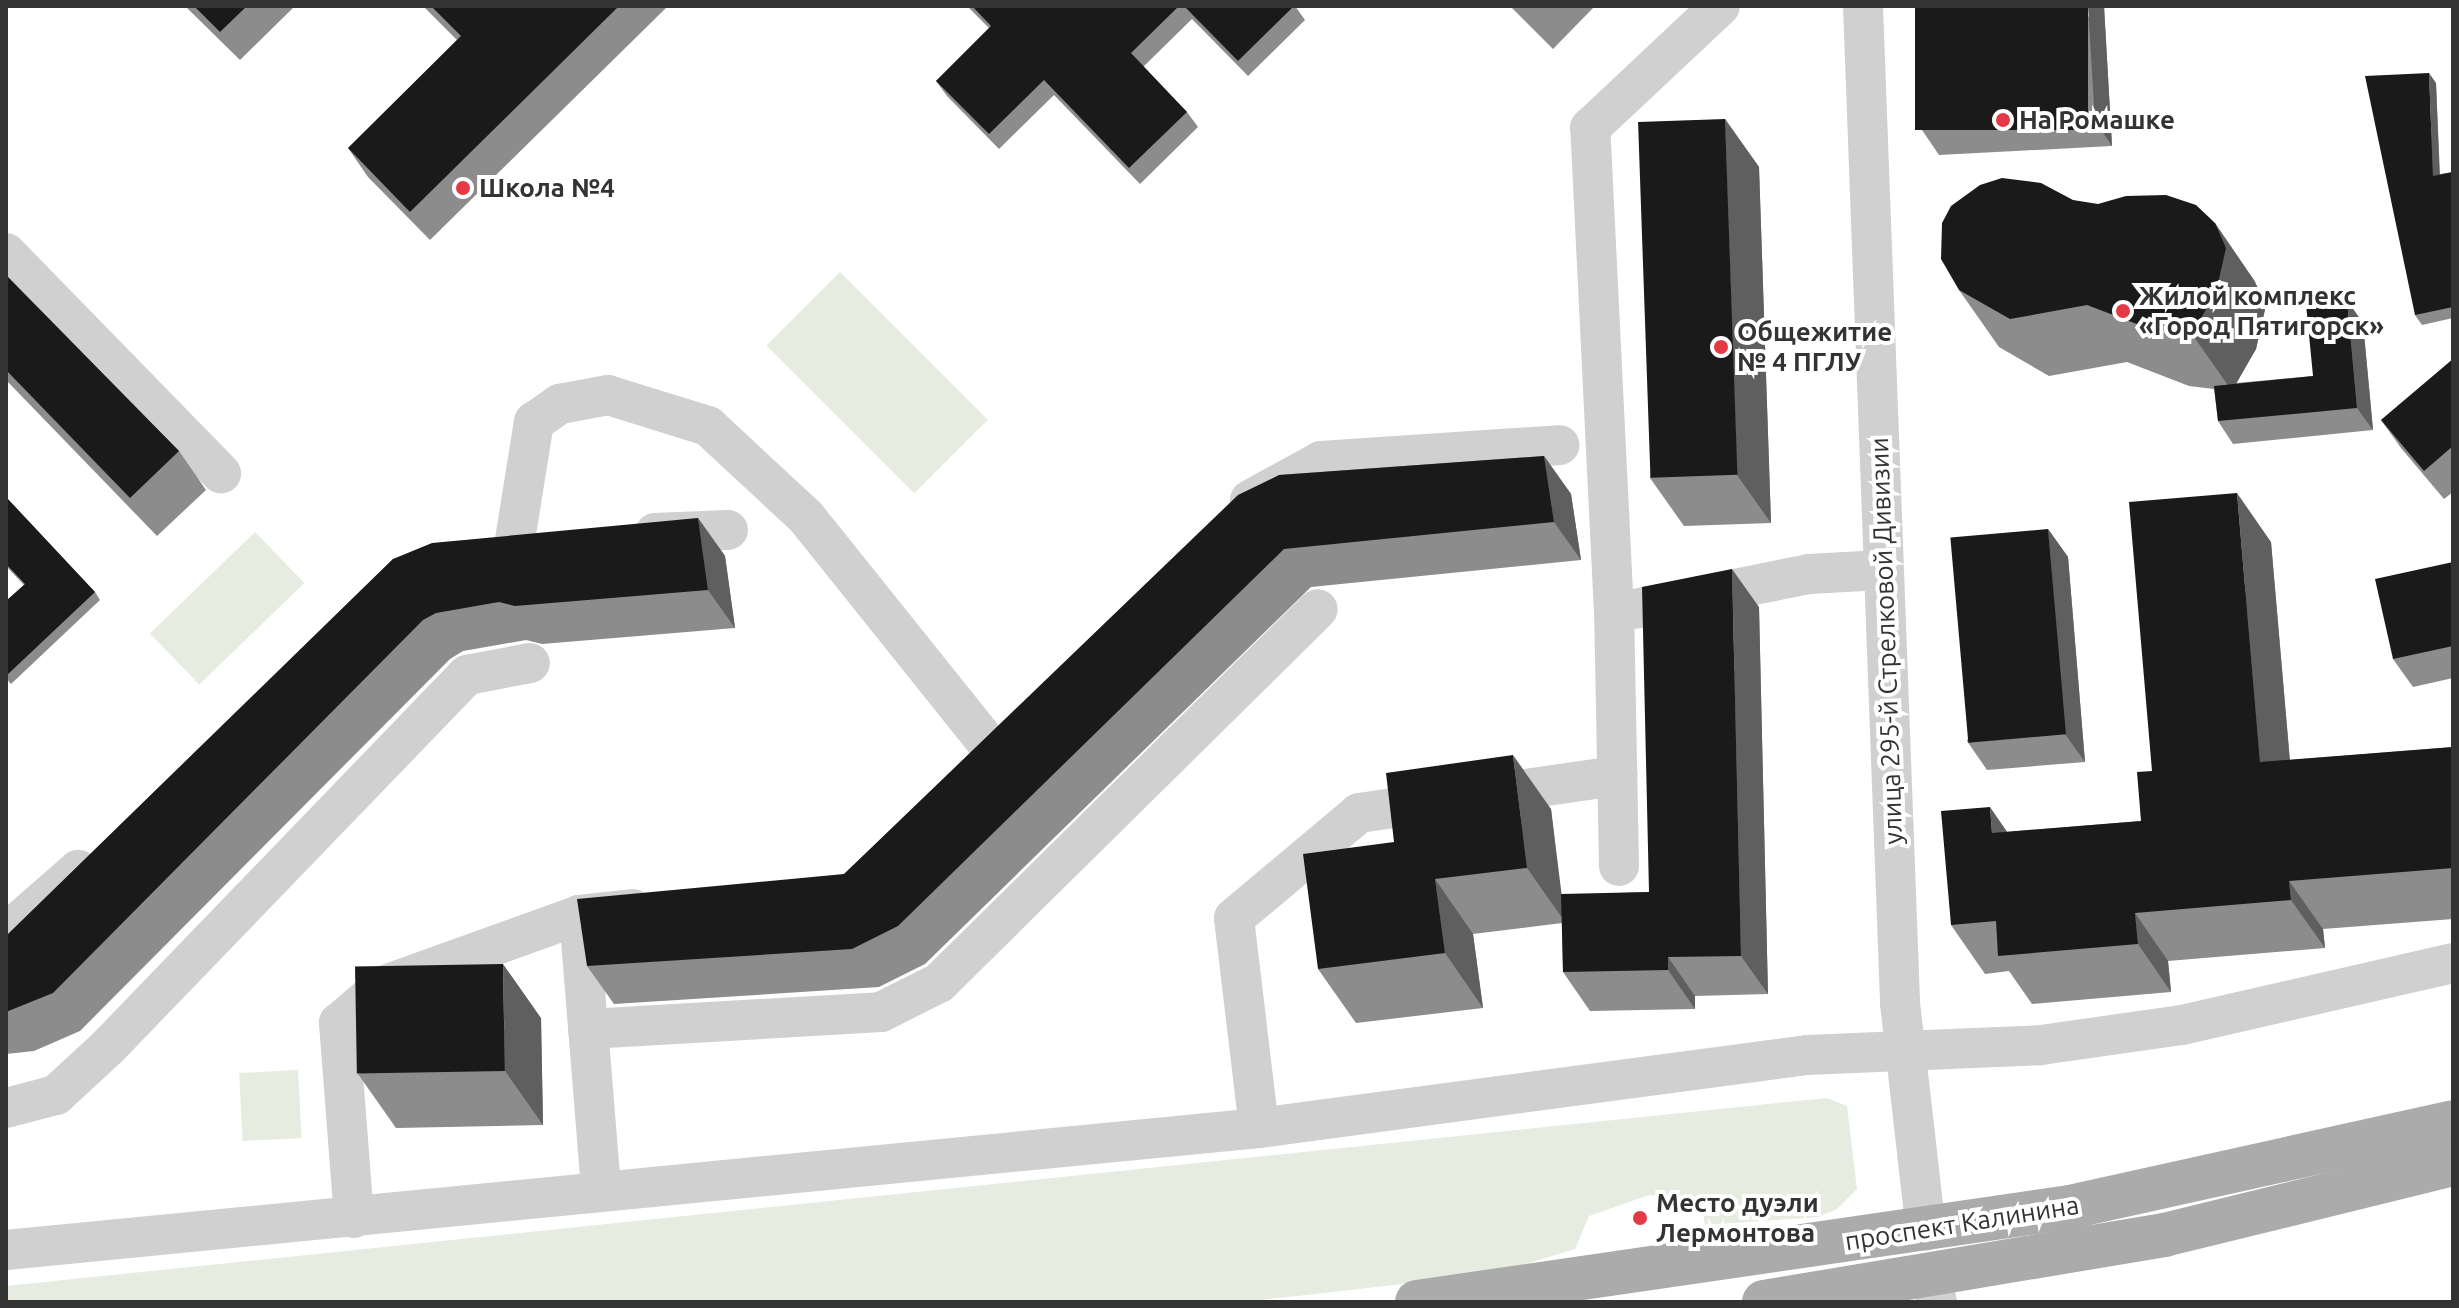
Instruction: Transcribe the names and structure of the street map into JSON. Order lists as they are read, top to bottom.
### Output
{
  "streets": {
    "main road": ["улица 295-й Стрелковой Дивизии", "проспект Калинина"]
  },
  "crossings": [
    ["улица 295-й Стрелковой Дивизии", "проспект Калинина"]
  ],
  "places": [
    "На Ромашке",
    "Школа №4",
    "Жилой комплекс «Город Пятигорск»",
    "Общежитие № 4 ПГЛУ",
    "Место дуэли Лермонтова"
  ]
}
